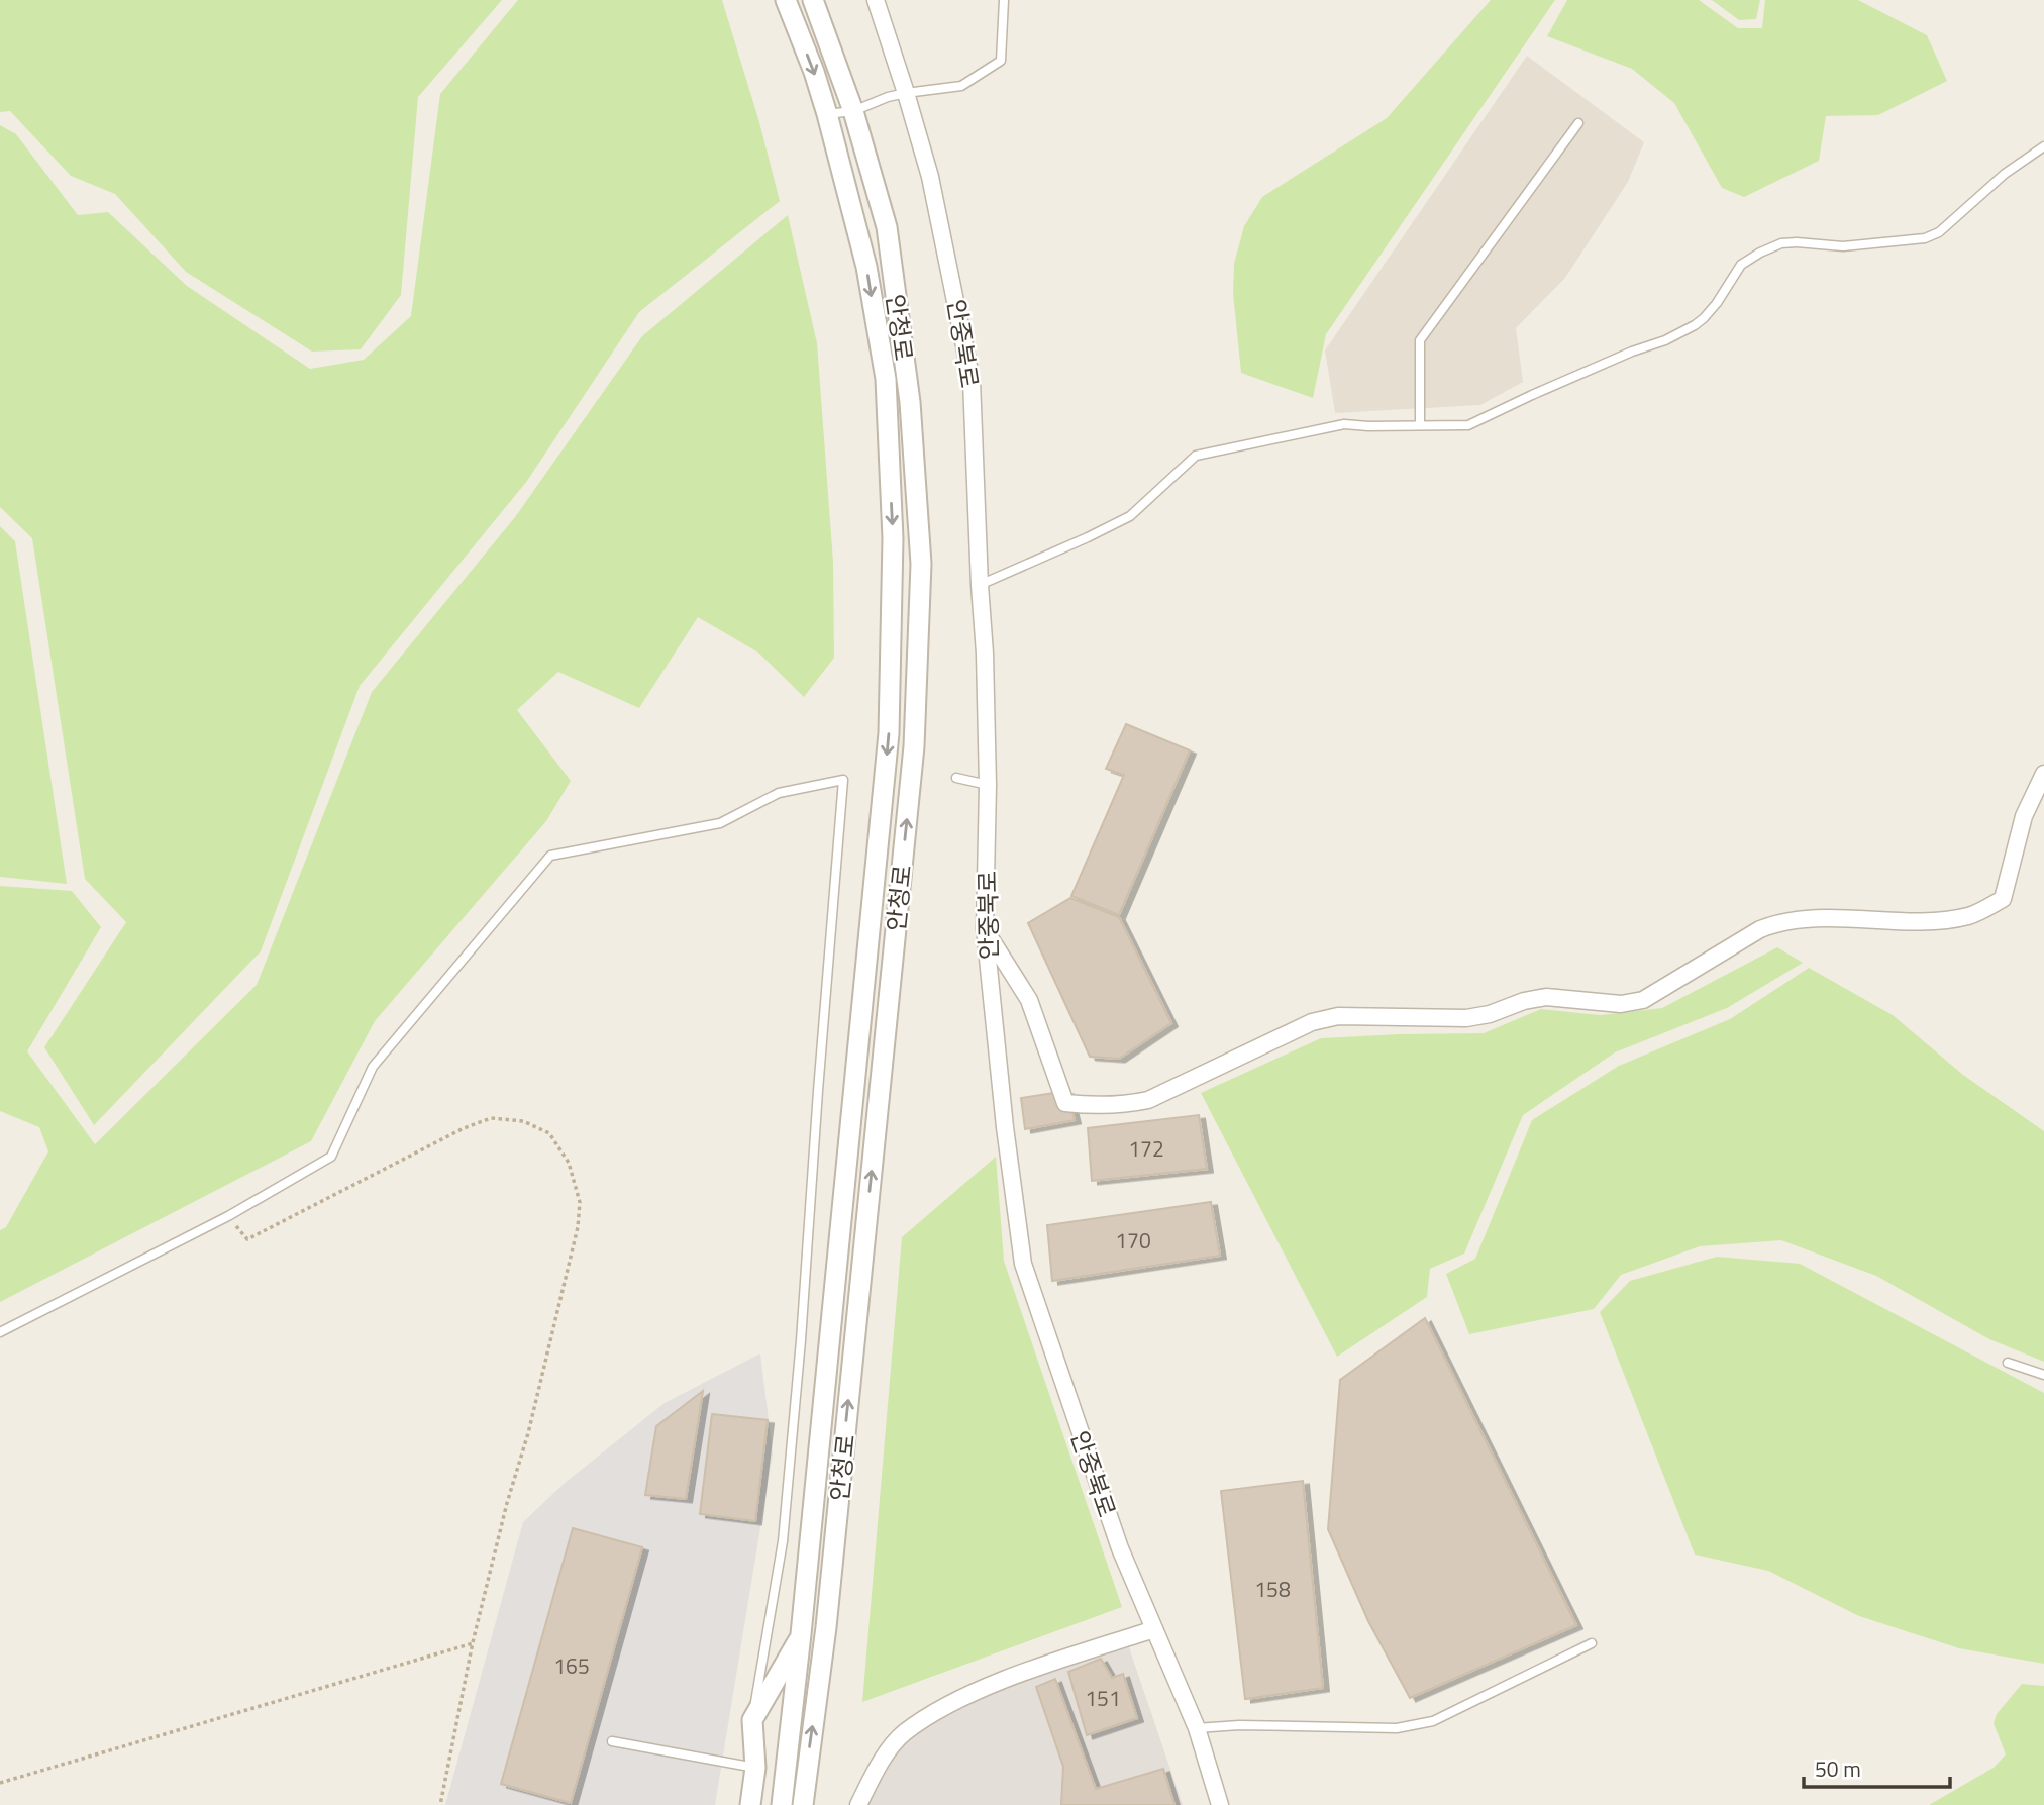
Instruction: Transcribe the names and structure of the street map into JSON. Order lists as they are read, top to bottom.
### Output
{
  "streets": {
    "street": ["안청로", "안중북로"]
  },
  "house_numbers": [
    "172",
    "170",
    "158",
    "165",
    "151"
  ],
  "scale_bar": "50 m"
}
